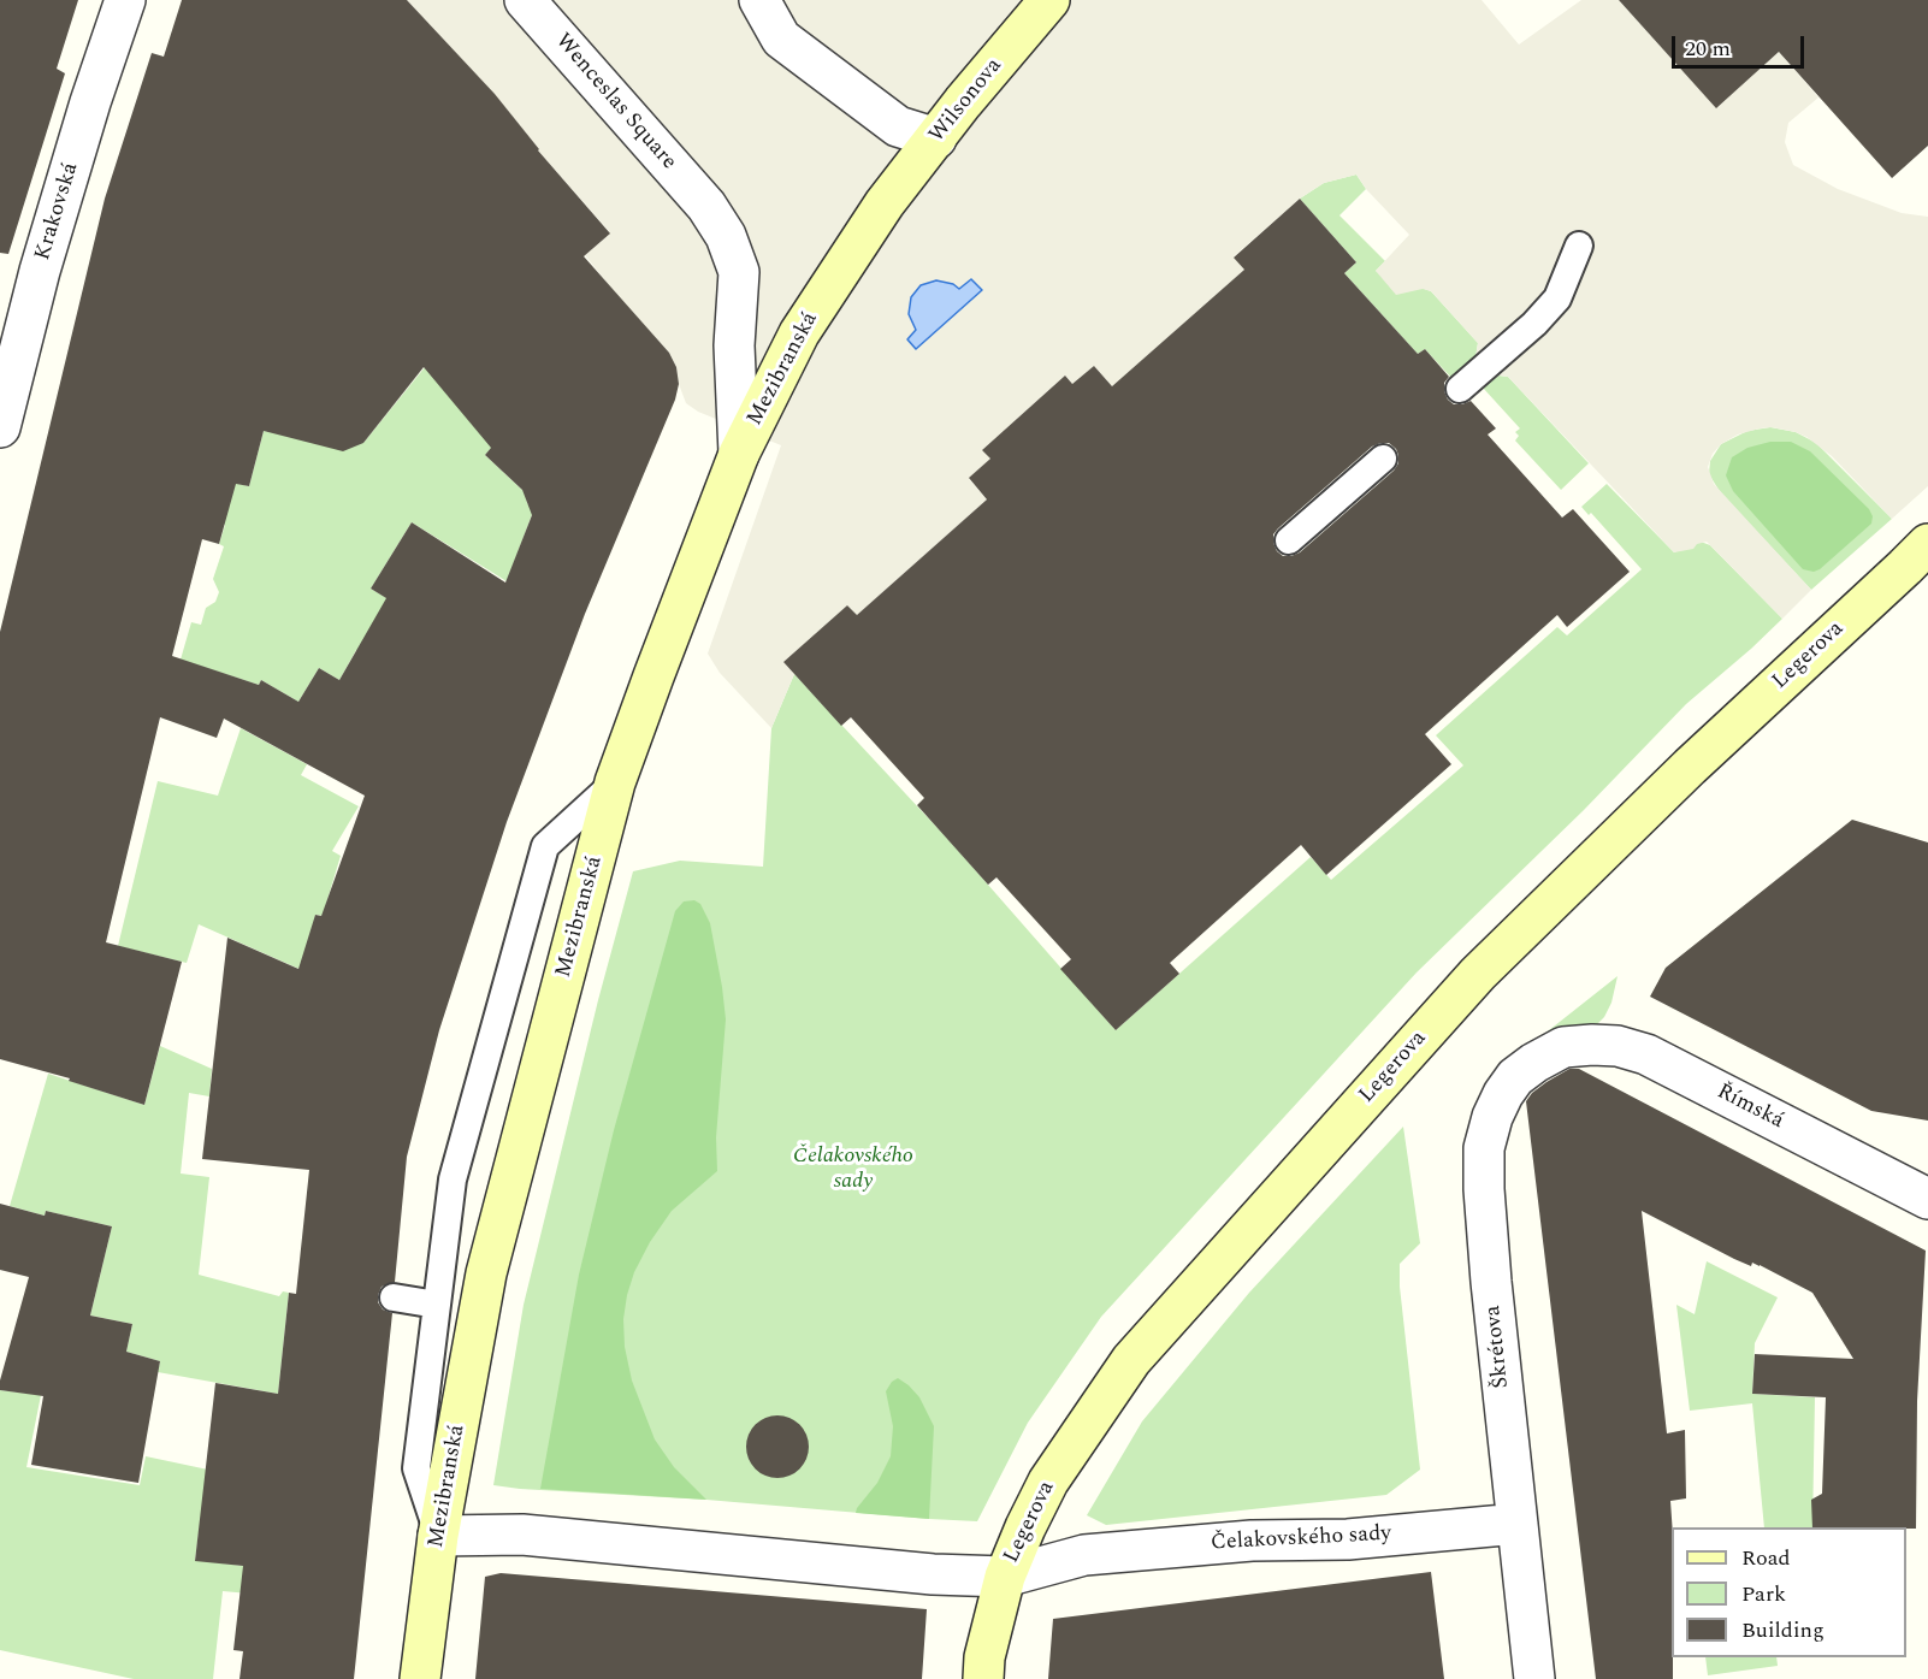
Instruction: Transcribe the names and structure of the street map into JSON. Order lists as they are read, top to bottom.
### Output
{
  "streets": {
    "main road": ["Wilsonova", "Mezibranská", "Legerova"],
    "street": [
      "Krakovská",
      "Římská",
      "Škrétova",
      "Čelakovského sady"
    ]
  },
  "crossings": [
    ["Wilsonova", "Mezibranská"],
    ["Mezibranská", "Čelakovského sady"],
    ["Legerova", "Čelakovského sady"],
    ["Římská", "Škrétova"],
    ["Škrétova", "Čelakovského sady"]
  ],
  "parks": ["Čelakovského sady"],
  "legend": ["Road", "Park", "Building"],
  "scale_bar": "20 m"
}
